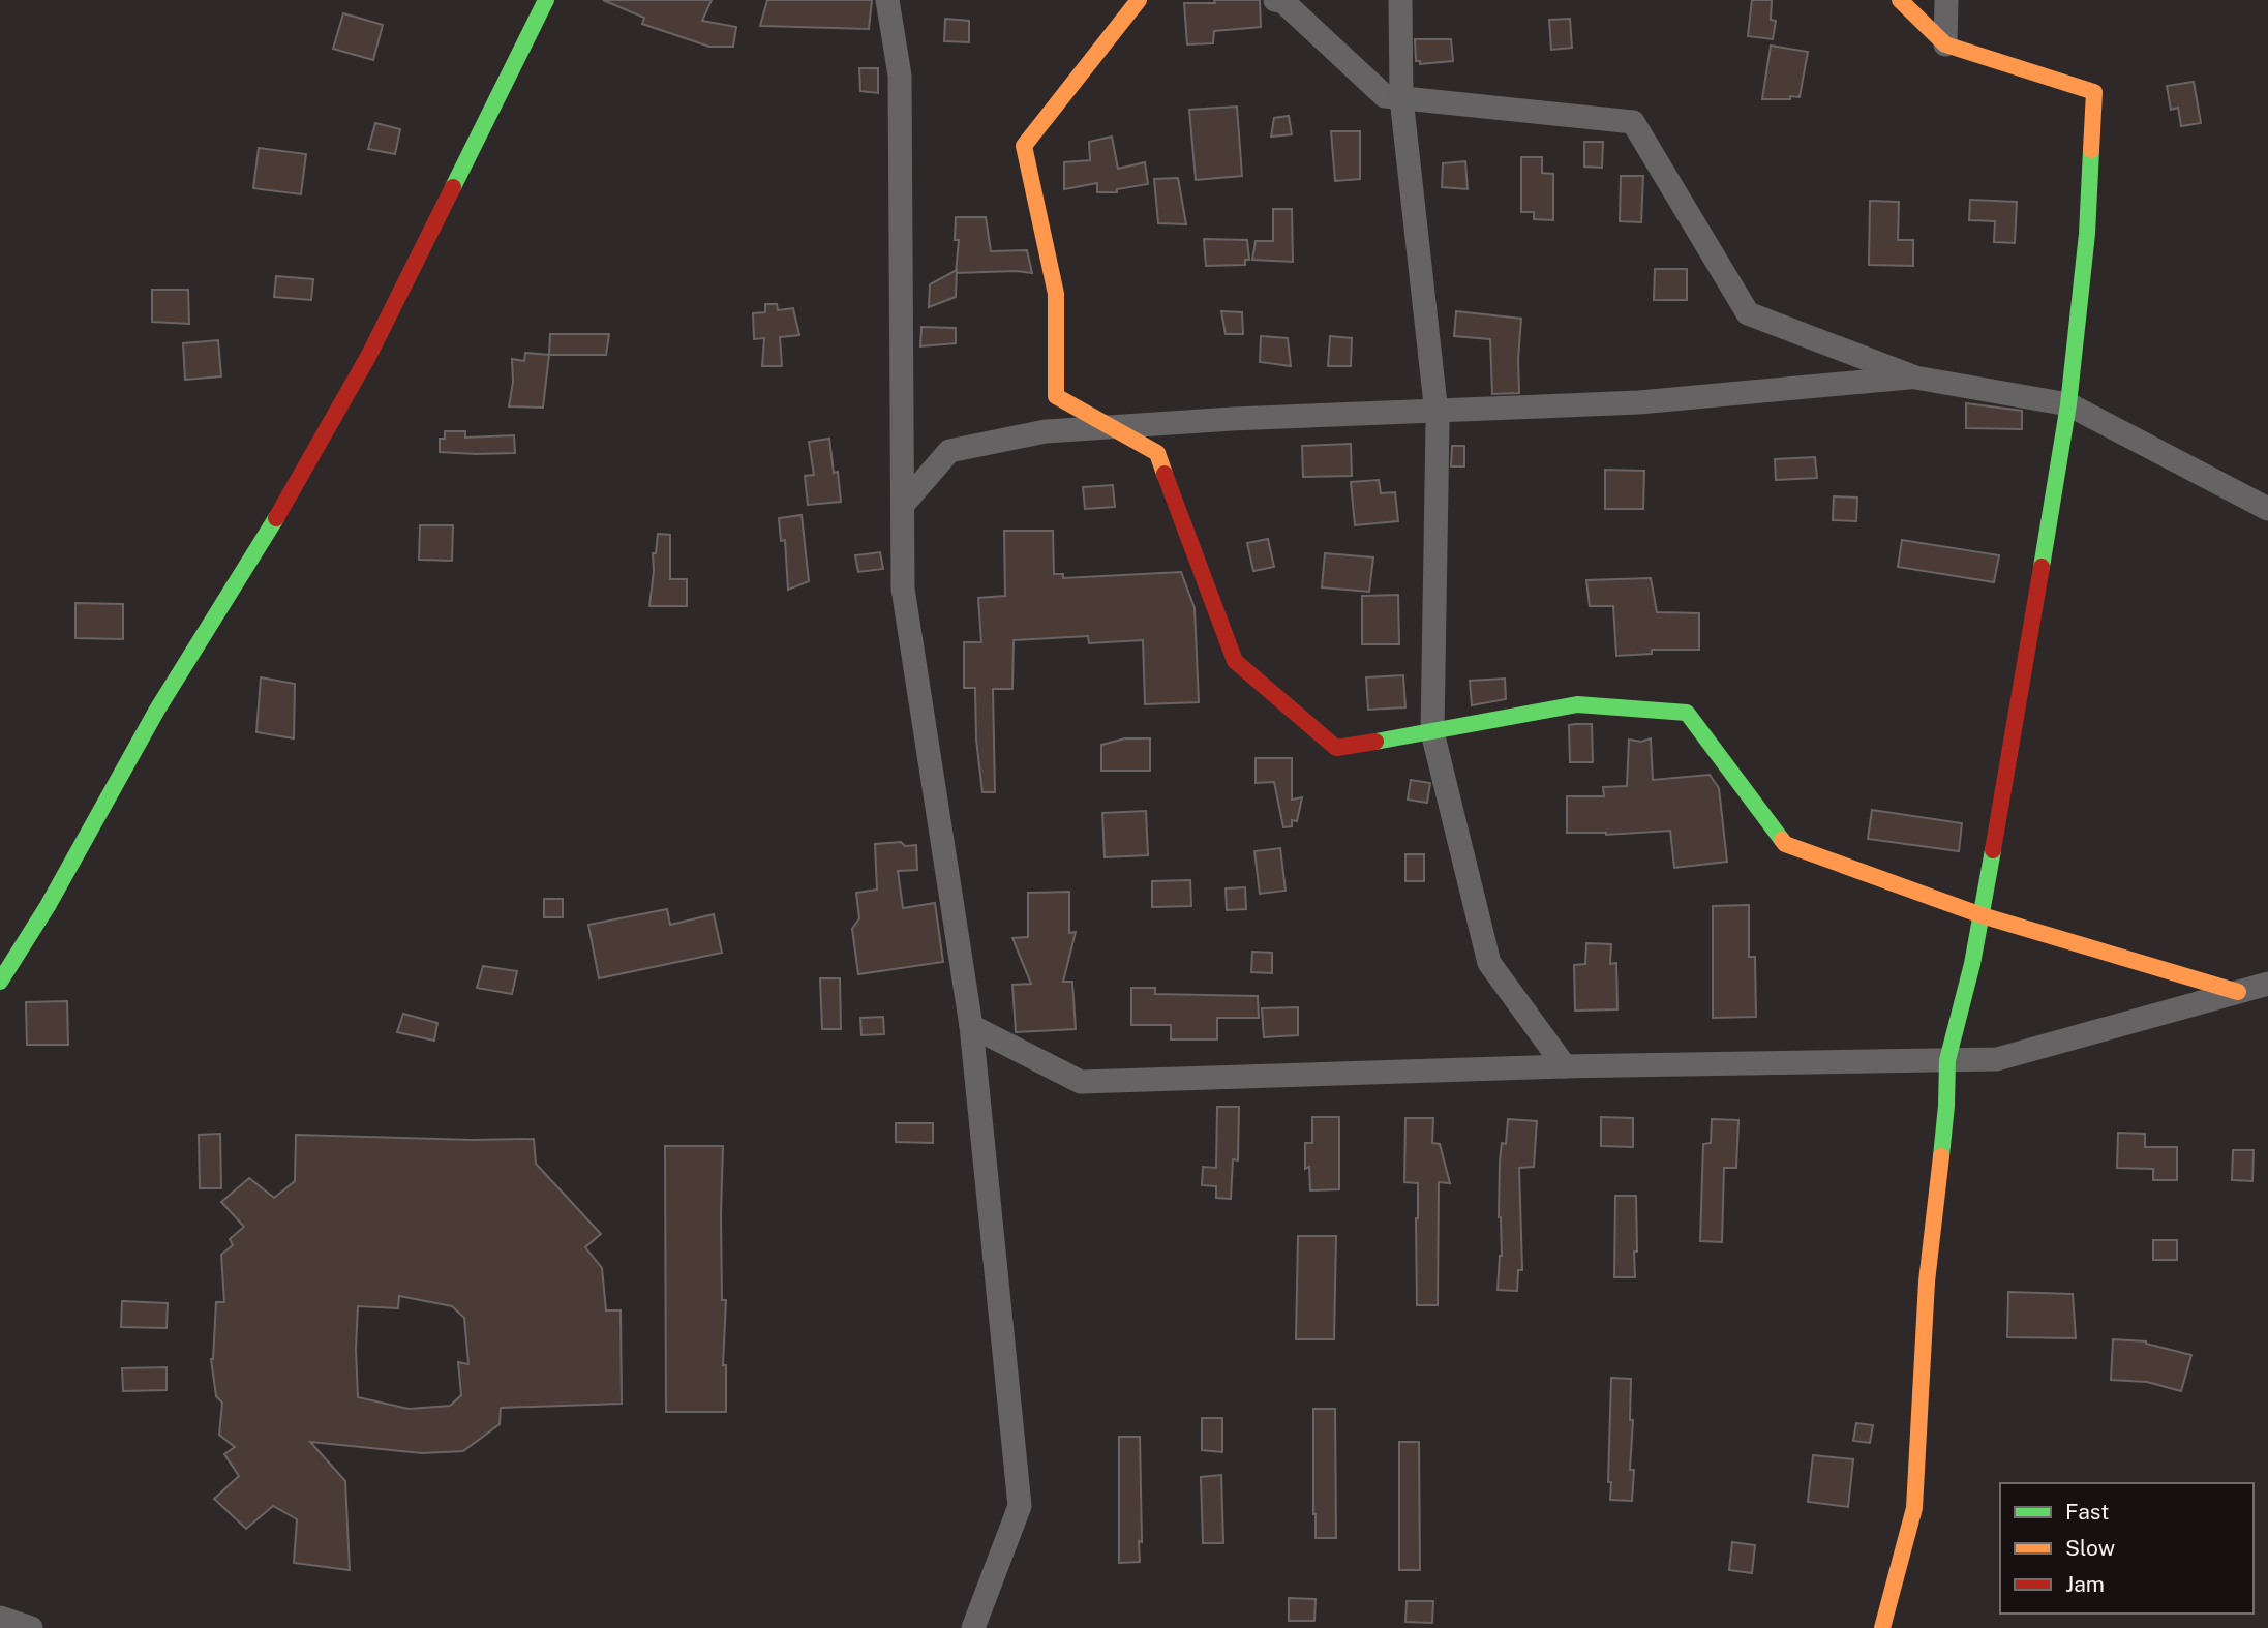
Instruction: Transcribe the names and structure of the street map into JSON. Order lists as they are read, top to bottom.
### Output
{
  "legend": ["Fast", "Slow", "Jam"]
}
